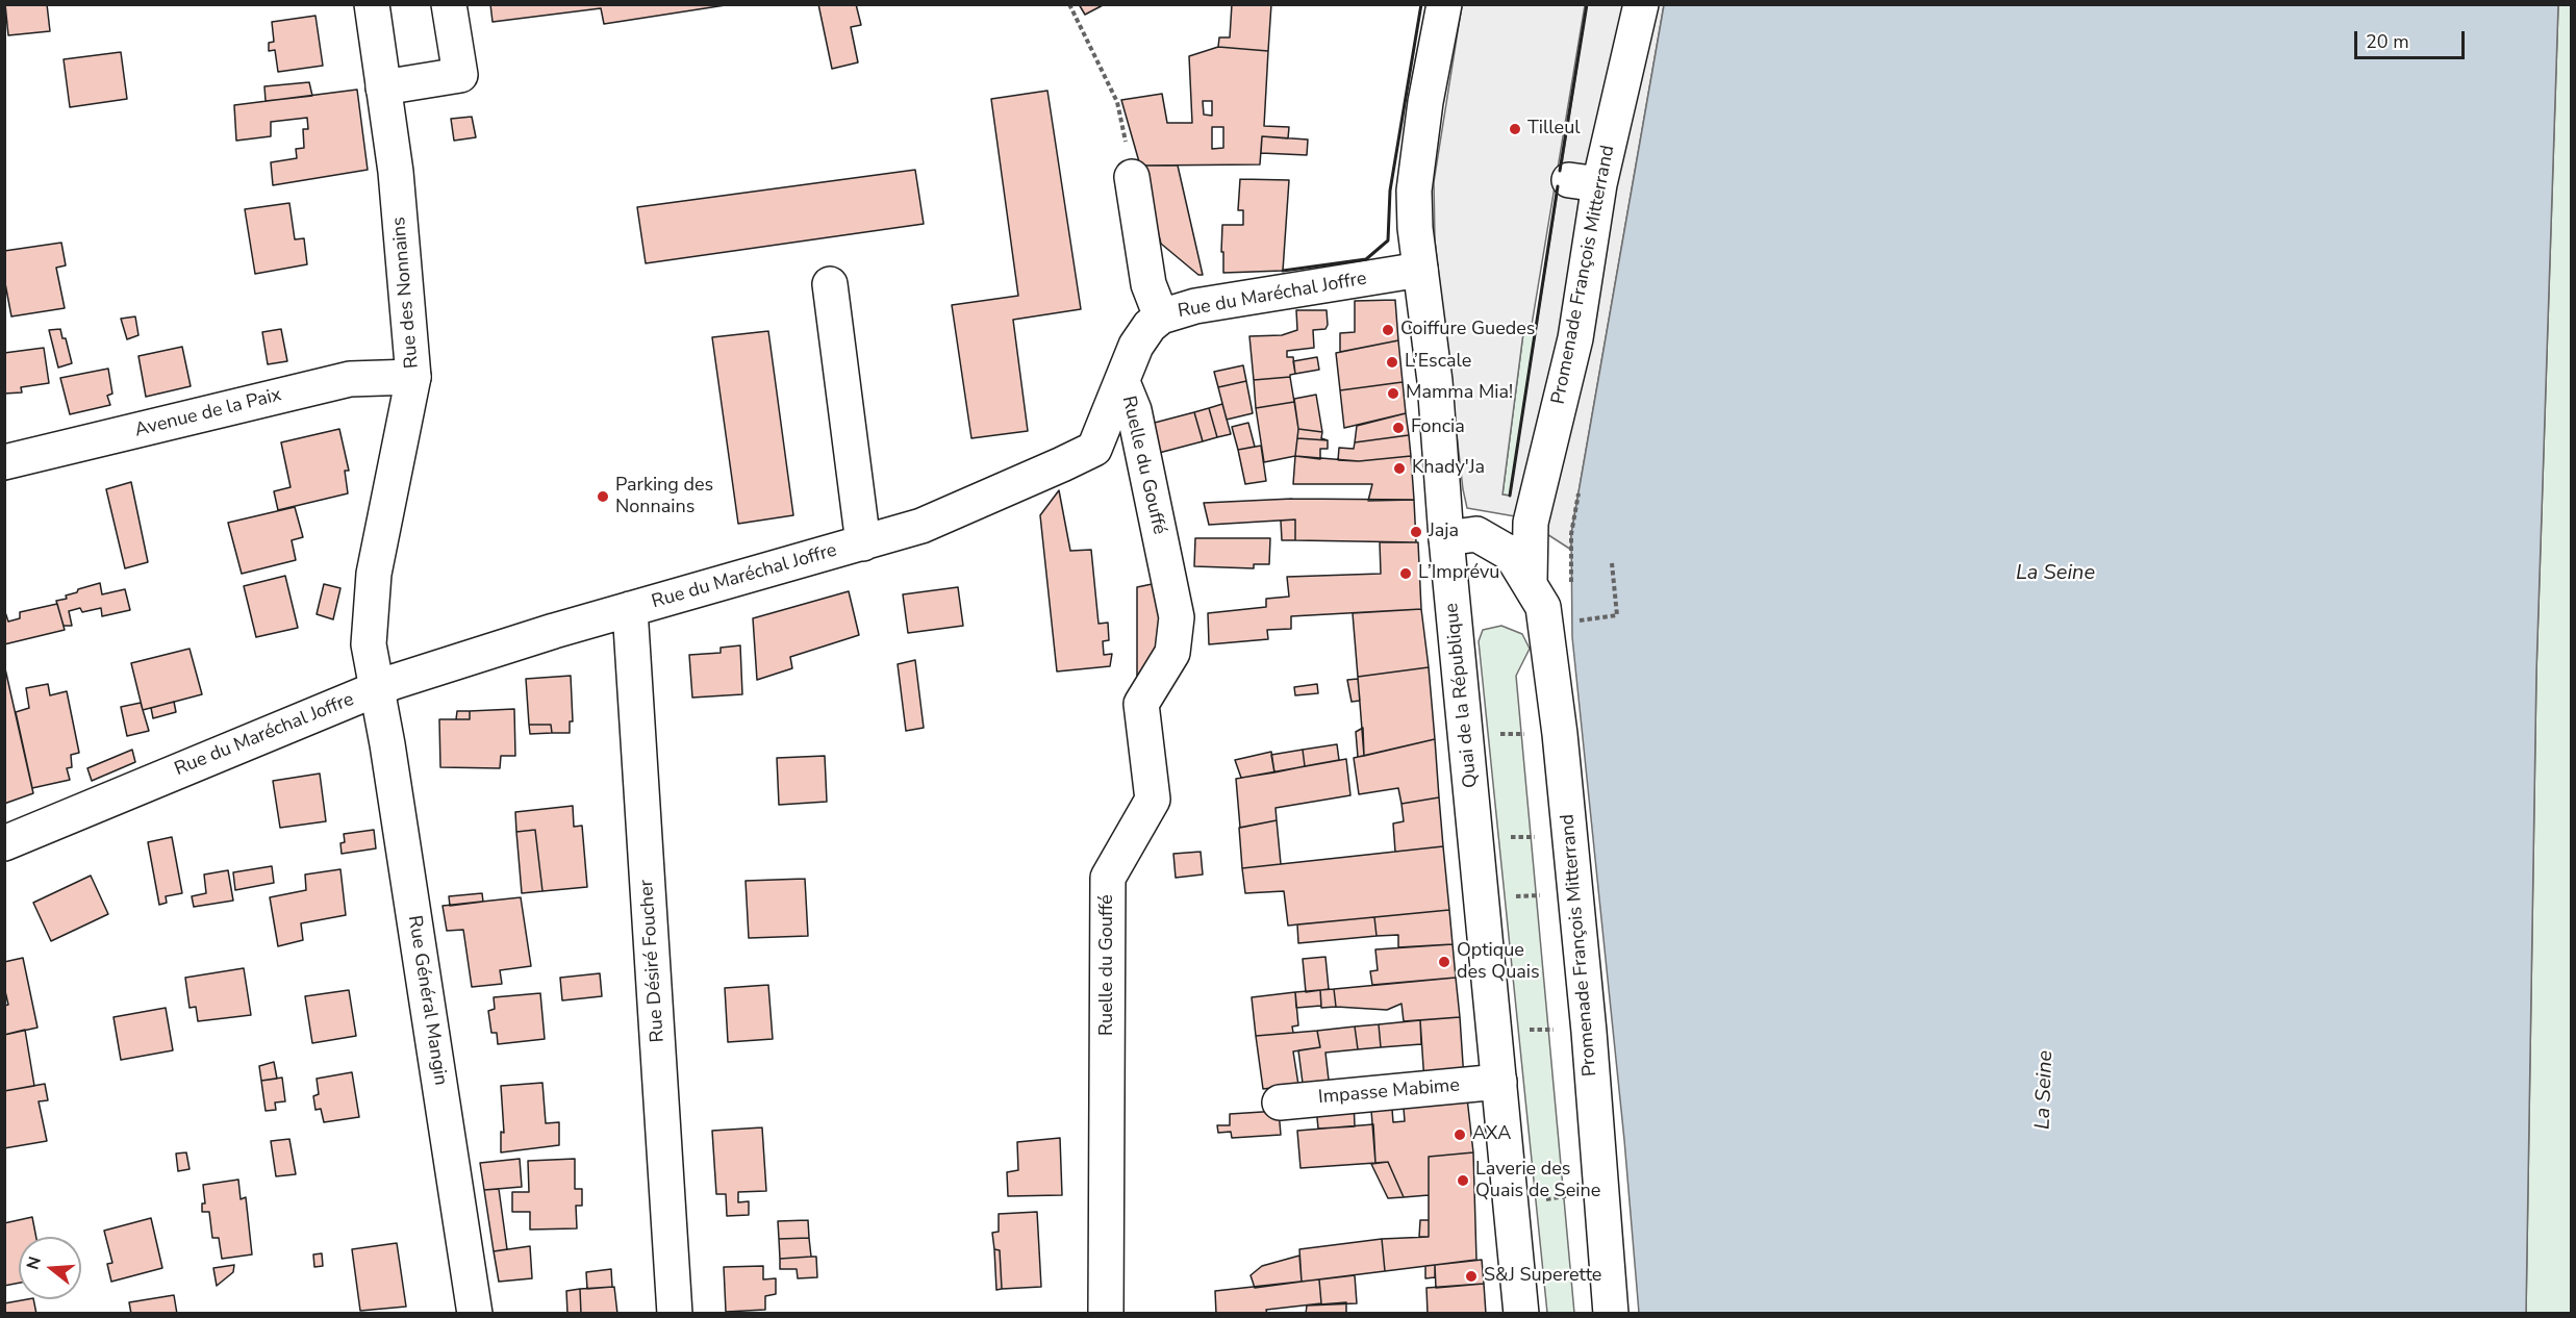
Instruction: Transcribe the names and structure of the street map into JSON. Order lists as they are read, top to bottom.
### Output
{
  "streets": {
    "street": [
      "Promenade François Mitterrand",
      "Rue des Nonnains",
      "Rue du Maréchal Joffre",
      "Avenue de la Paix",
      "Ruelle du Gouffé",
      "Quai de la République",
      "Rue Désiré Foucher",
      "Rue Général Mangin",
      "Impasse Mabime"
    ]
  },
  "crossings": [
    ["Promenade François Mitterrand", "Quai de la République"],
    ["Rue des Nonnains", "Rue du Maréchal Joffre"],
    ["Rue des Nonnains", "Avenue de la Paix"],
    ["Rue des Nonnains", "Rue Général Mangin"],
    ["Rue du Maréchal Joffre", "Ruelle du Gouffé"],
    ["Rue du Maréchal Joffre", "Quai de la République"],
    ["Rue du Maréchal Joffre", "Rue Désiré Foucher"],
    ["Rue du Maréchal Joffre", "Rue Général Mangin"],
    ["Quai de la République", "Impasse Mabime"]
  ],
  "water": ["La Seine"],
  "places": [
    "Tilleul",
    "Coiffure Guedes",
    "L’Escale",
    "Mamma Mia!",
    "Foncia",
    "Khady'Ja",
    "Parking des Nonnains",
    "Jaja",
    "L’Imprévu",
    "Optique des Quais",
    "AXA",
    "Laverie des Quais de Seine",
    "S&J Superette"
  ],
  "scale_bar": "20 m",
  "north": "left"
}
